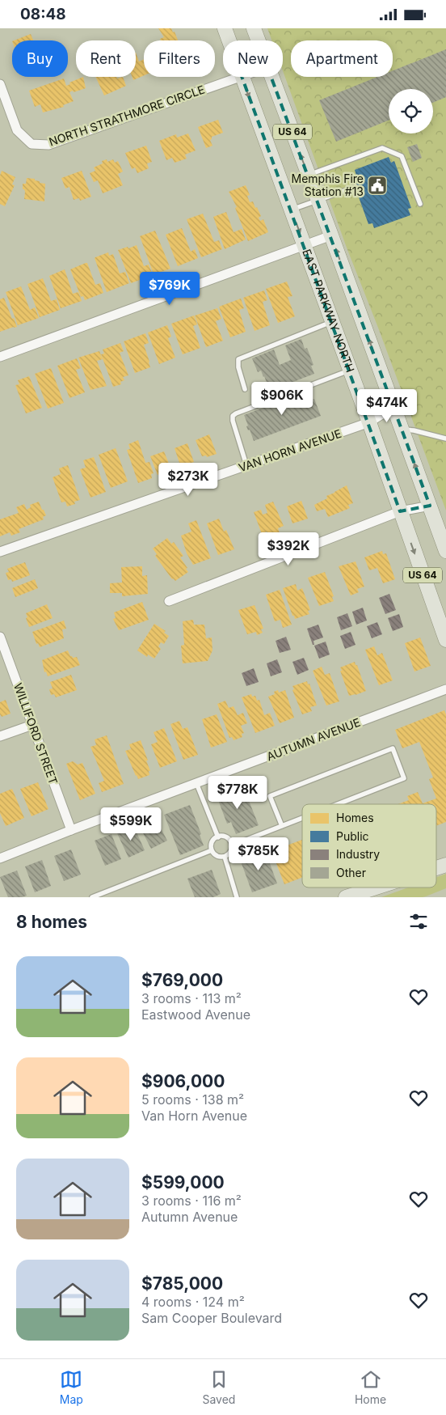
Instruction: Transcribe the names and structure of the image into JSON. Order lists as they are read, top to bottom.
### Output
{
  "streets": {
    "main road": ["US 64", "EAST PARKWAY NORTH"],
    "street": [
      "NORTH STRATHMORE CIRCLE",
      "VAN HORN AVENUE",
      "WILLIFORD STREET",
      "AUTUMN AVENUE"
    ]
  },
  "crossings": [
    ["US 64", "VAN HORN AVENUE"],
    ["EAST PARKWAY NORTH", "VAN HORN AVENUE"],
    ["WILLIFORD STREET", "AUTUMN AVENUE"]
  ],
  "places": {
    "public building": ["Memphis Fire Station #13"]
  },
  "legend": [
    "Homes",
    "Public",
    "Industry",
    "Other"
  ],
  "page": {
    "status": "08:48",
    "chip": [
      "Buy",
      "Rent",
      "Filters",
      "New",
      "Apartment"
    ],
    "price": [
      "$769K",
      "$906K",
      "$474K",
      "$273K",
      "$392K",
      "$778K",
      "$599K",
      "$785K"
    ],
    "heading": "8 homes",
    "list": [
      {
        "name": "$769,000",
        "note": "3 rooms · 113 m² · Eastwood Avenue"
      },
      {
        "name": "$906,000",
        "note": "5 rooms · 138 m² · Van Horn Avenue"
      },
      {
        "name": "$599,000",
        "note": "3 rooms · 116 m² · Autumn Avenue"
      },
      {
        "name": "$785,000",
        "note": "4 rooms · 124 m² · Sam Cooper Boulevard"
      }
    ],
    "tabs": ["Map", "Saved", "Home"]
  }
}
